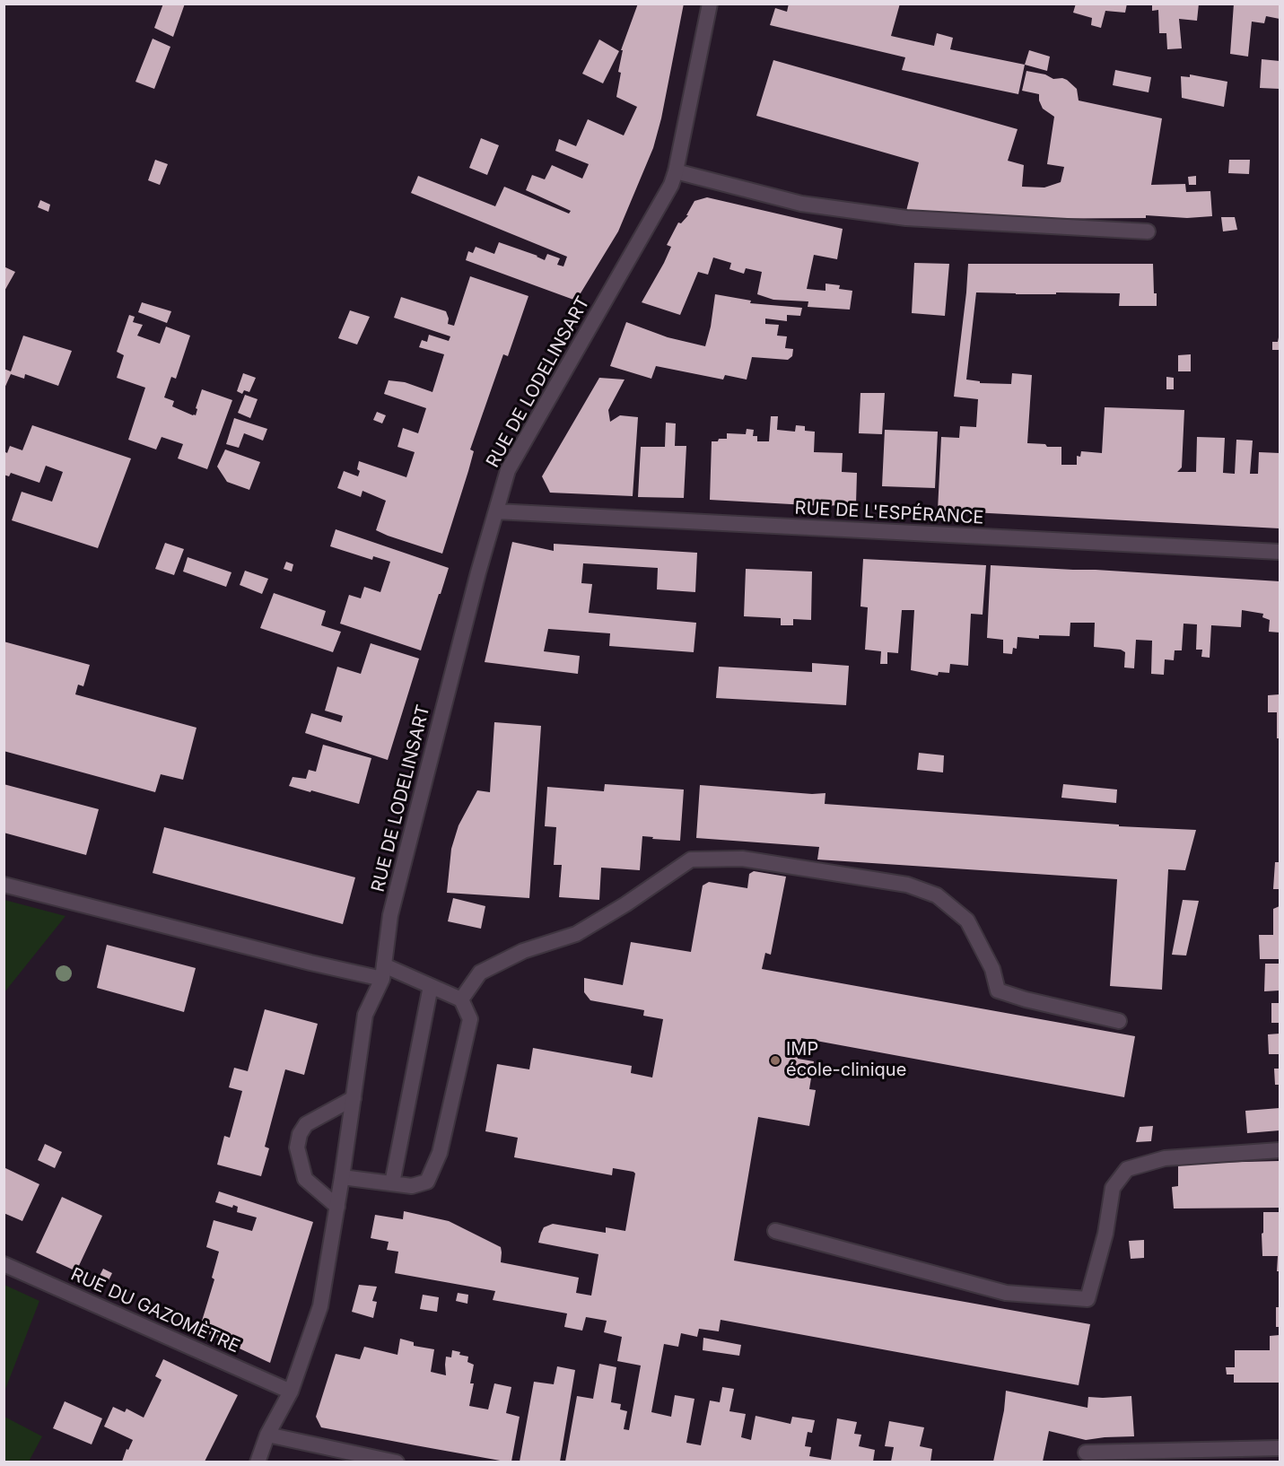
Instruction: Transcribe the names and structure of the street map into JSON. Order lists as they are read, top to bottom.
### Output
{
  "streets": {
    "street": ["RUE DE LODELINSART", "RUE DE L'ESPÉRANCE", "RUE DU GAZOMÈTRE"]
  },
  "crossings": [
    ["RUE DE LODELINSART", "RUE DE L'ESPÉRANCE"],
    ["RUE DE LODELINSART", "RUE DU GAZOMÈTRE"]
  ],
  "places": ["IMP école-clinique"]
}
